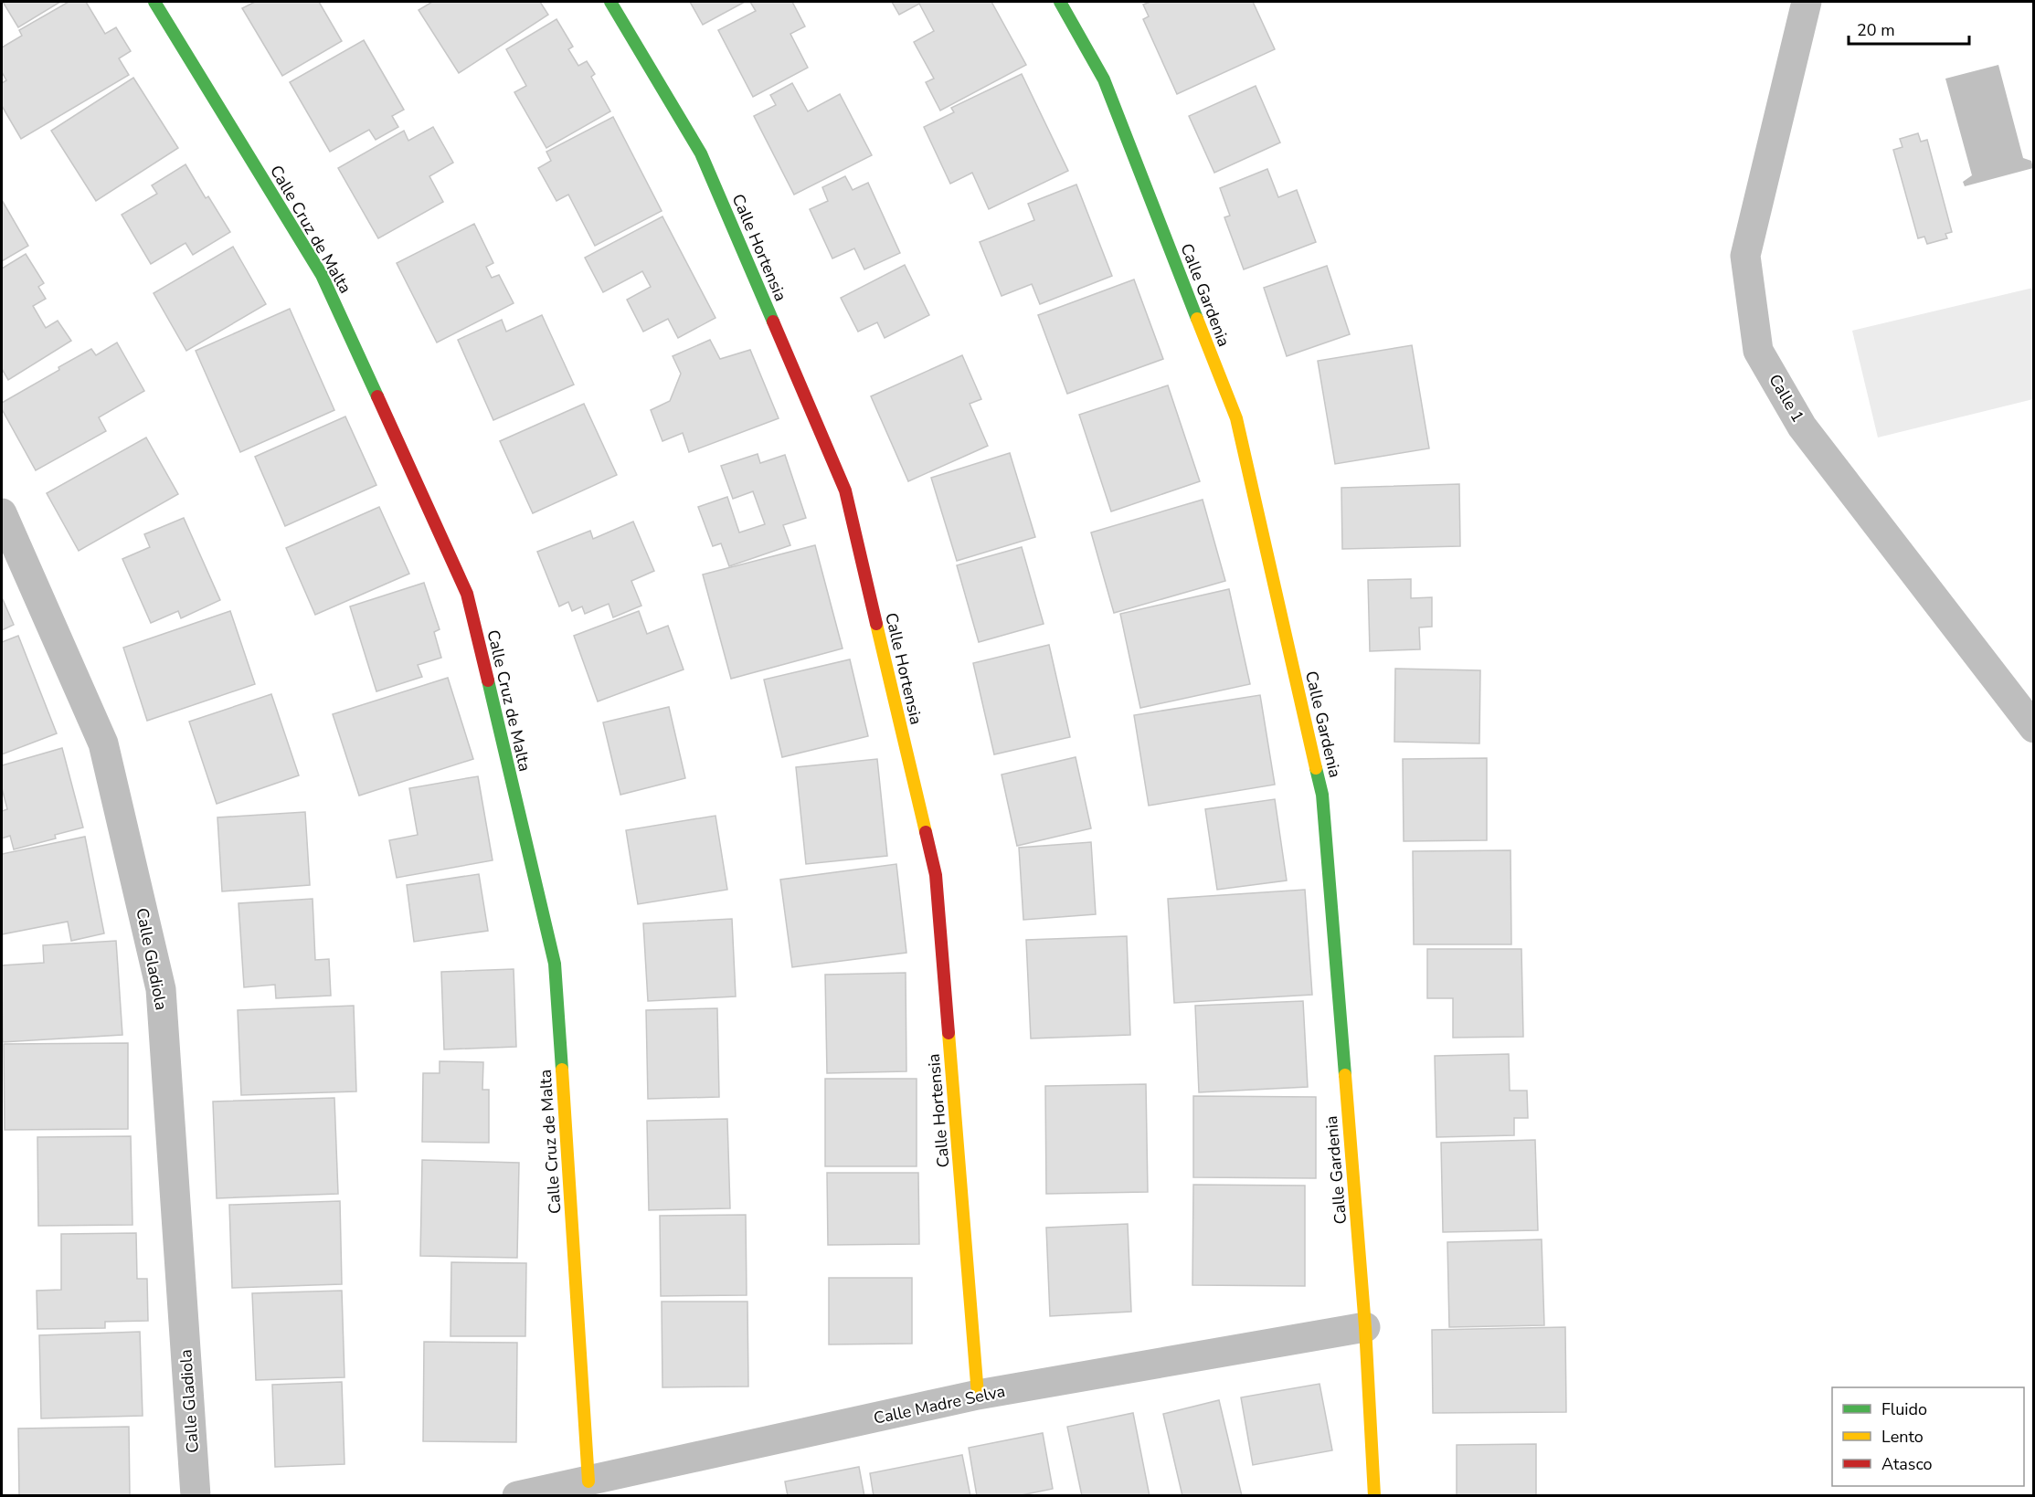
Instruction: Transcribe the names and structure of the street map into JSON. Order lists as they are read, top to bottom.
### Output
{
  "streets": {
    "street": [
      "Calle Cruz de Malta",
      "Calle Hortensia",
      "Calle Gardenia",
      "Calle 1",
      "Calle Gladiola",
      "Calle Madre Selva"
    ]
  },
  "crossings": [
    ["Calle Cruz de Malta", "Calle Madre Selva"],
    ["Calle Hortensia", "Calle Madre Selva"],
    ["Calle Gardenia", "Calle Madre Selva"]
  ],
  "legend": ["Fluido", "Lento", "Atasco"],
  "scale_bar": "20 m"
}
